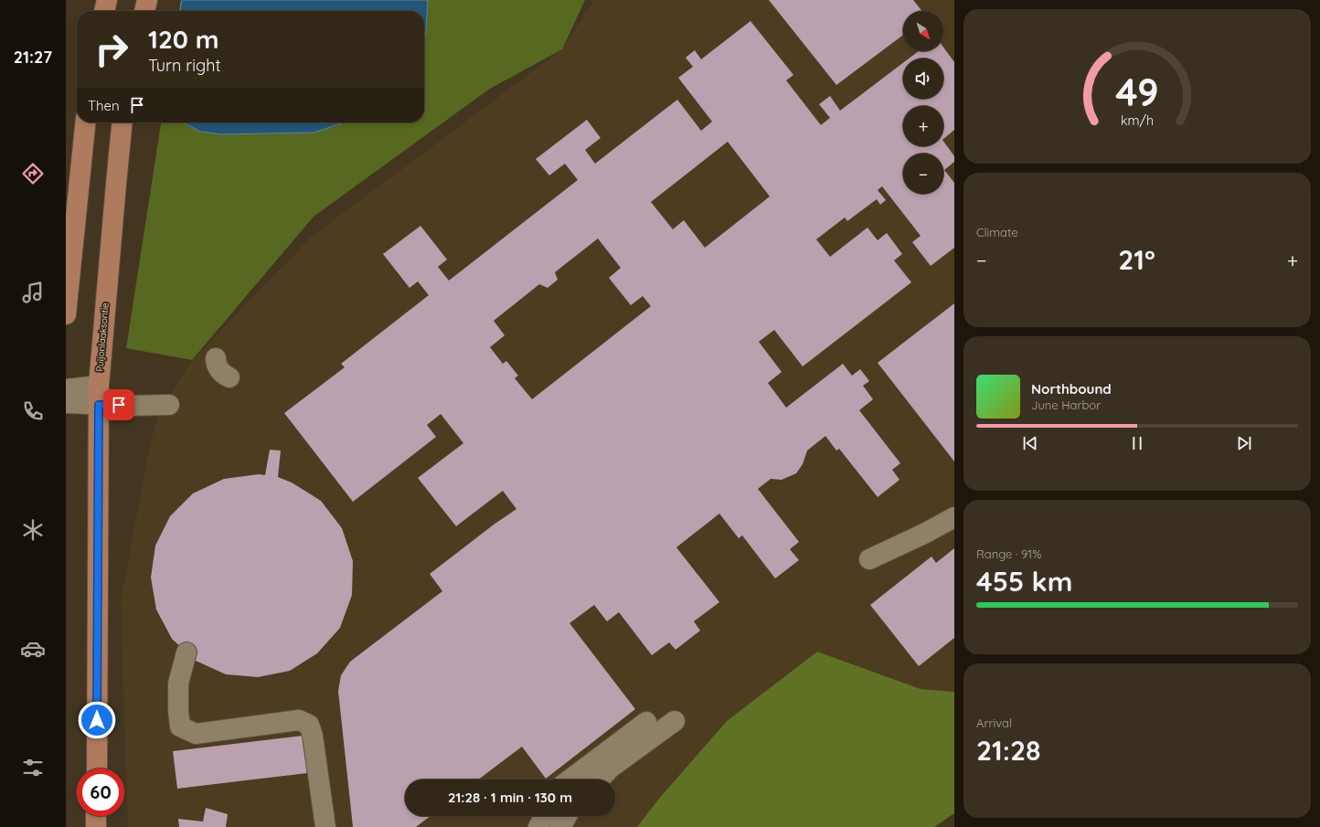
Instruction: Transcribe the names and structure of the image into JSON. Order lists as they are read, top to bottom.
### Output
{
  "streets": {
    "main road": ["Puijonlaaksontie"]
  },
  "north": "bottom right",
  "page": {
    "tabs": "21:27",
    "map_buttons": ["+", "−"],
    "turn": ["120 m", "Turn right"],
    "then": "Then",
    "tile": [
      "Climate",
      ["Range · 91%", "455 km"],
      ["Arrival", "21:28"]
    ],
    "heat": ["−", "21°", "+"],
    "song": ["Northbound", "June Harbor"],
    "limit": "60",
    "trip": "21:28 · 1 min · 130 m",
    "gauge": ["49", "km/h"]
  }
}
